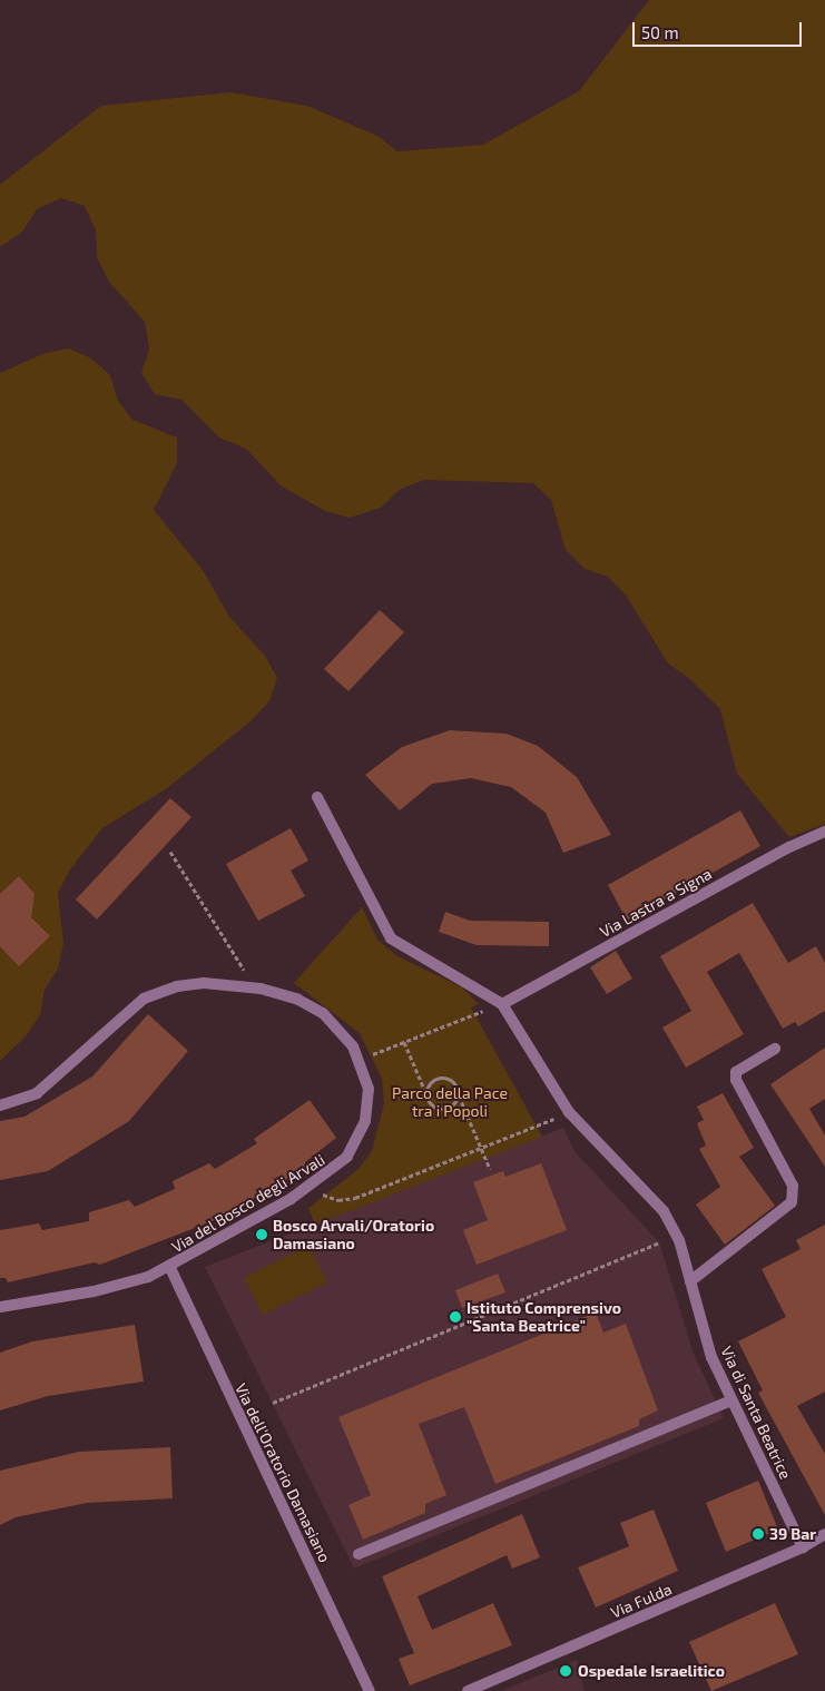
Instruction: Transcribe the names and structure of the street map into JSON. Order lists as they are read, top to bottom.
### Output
{
  "streets": {
    "street": [
      "Via Lastra a Signa",
      "Via del Bosco degli Arvali",
      "Via di Santa Beatrice",
      "Via dell'Oratorio Damasiano",
      "Via Fulda"
    ]
  },
  "crossings": [
    ["Via Lastra a Signa", "Via di Santa Beatrice"],
    ["Via del Bosco degli Arvali", "Via dell'Oratorio Damasiano"],
    ["Via di Santa Beatrice", "Via Fulda"]
  ],
  "parks": ["Parco della Pace tra i Popoli"],
  "places": [
    "Bosco Arvali/Oratorio Damasiano",
    "Istituto Comprensivo \"Santa Beatrice\"",
    "39 Bar",
    "Ospedale Israelitico"
  ],
  "scale_bar": "50 m"
}
